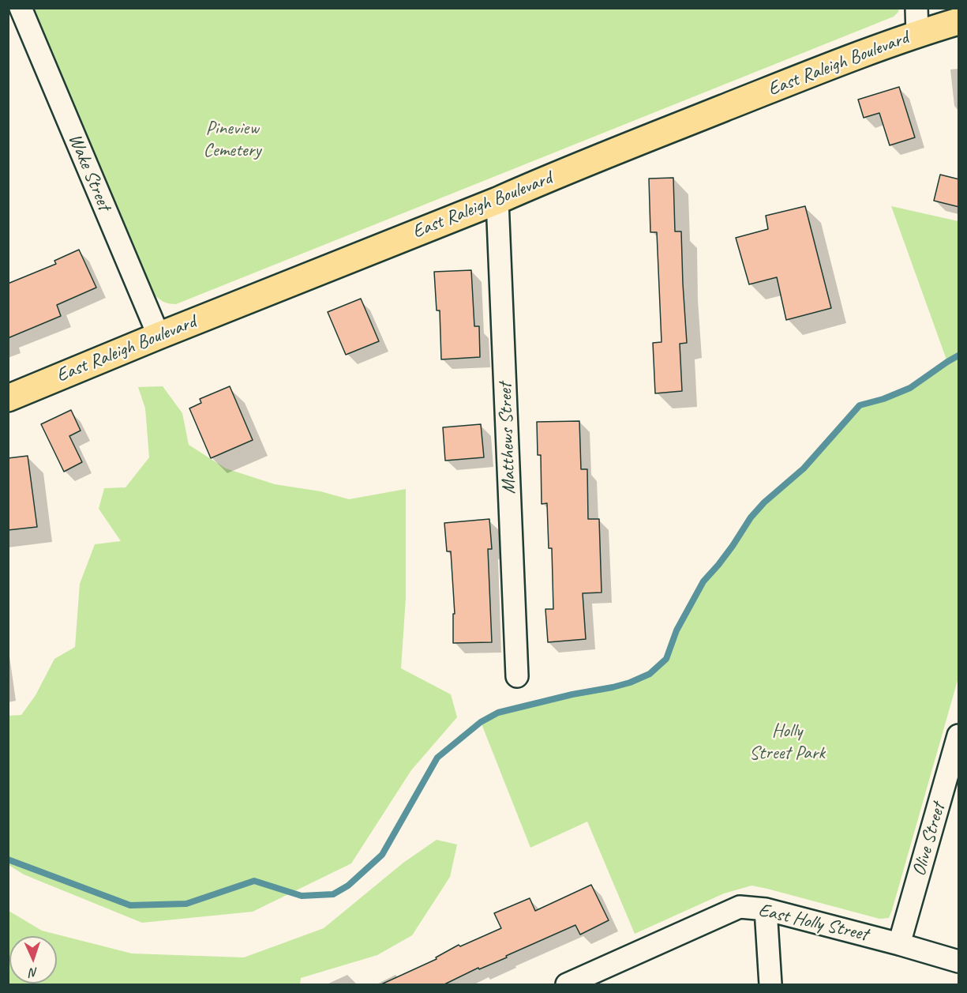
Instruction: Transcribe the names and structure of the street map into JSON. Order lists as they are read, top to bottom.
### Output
{
  "streets": {
    "main road": ["East Raleigh Boulevard"],
    "street": [
      "Wake Street",
      "Matthews Street",
      "Olive Street",
      "East Holly Street"
    ]
  },
  "crossings": [
    ["East Raleigh Boulevard", "Wake Street"],
    ["East Raleigh Boulevard", "Matthews Street"],
    ["Olive Street", "East Holly Street"]
  ],
  "parks": ["Pineview Cemetery", "Holly Street Park"],
  "north": "bottom"
}
